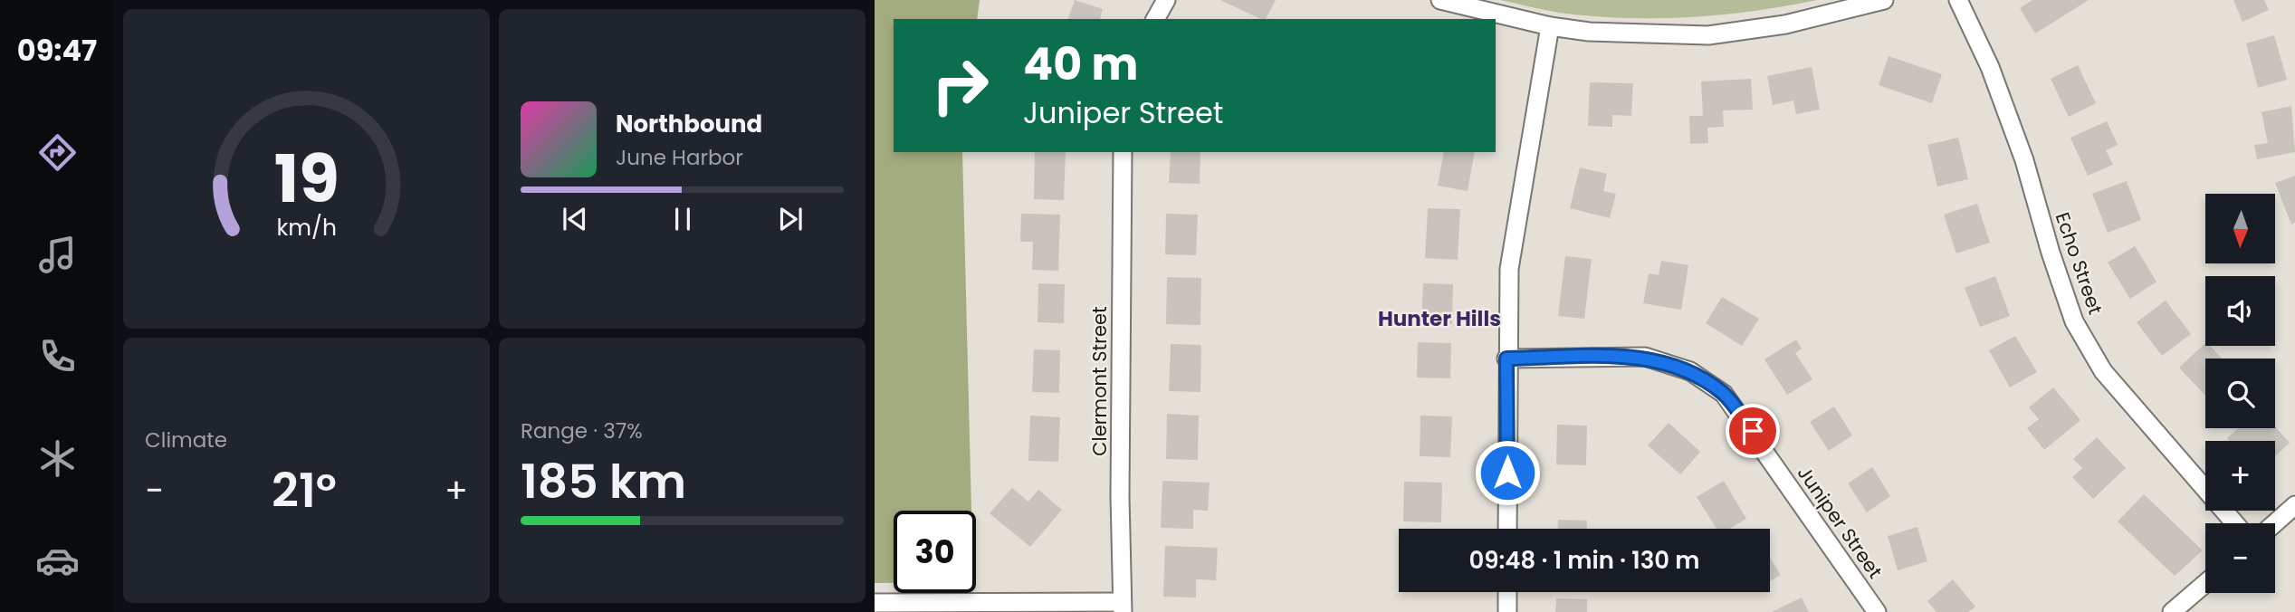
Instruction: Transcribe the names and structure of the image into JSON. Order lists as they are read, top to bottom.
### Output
{
  "streets": {
    "street": ["Echo Street", "Clermont Street", "Juniper Street"]
  },
  "districts": ["Hunter Hills"],
  "north": "bottom",
  "page": {
    "tabs": "09:47",
    "turn": ["40 m", "Juniper Street"],
    "song": ["Northbound", "June Harbor"],
    "map_buttons": ["+", "−"],
    "tile": [
      "Climate",
      ["Range · 37%", "185 km"]
    ],
    "heat": ["−", "21°", "+"],
    "limit": "30",
    "trip": "09:48 · 1 min · 130 m",
    "gauge": ["19", "km/h"]
  }
}
